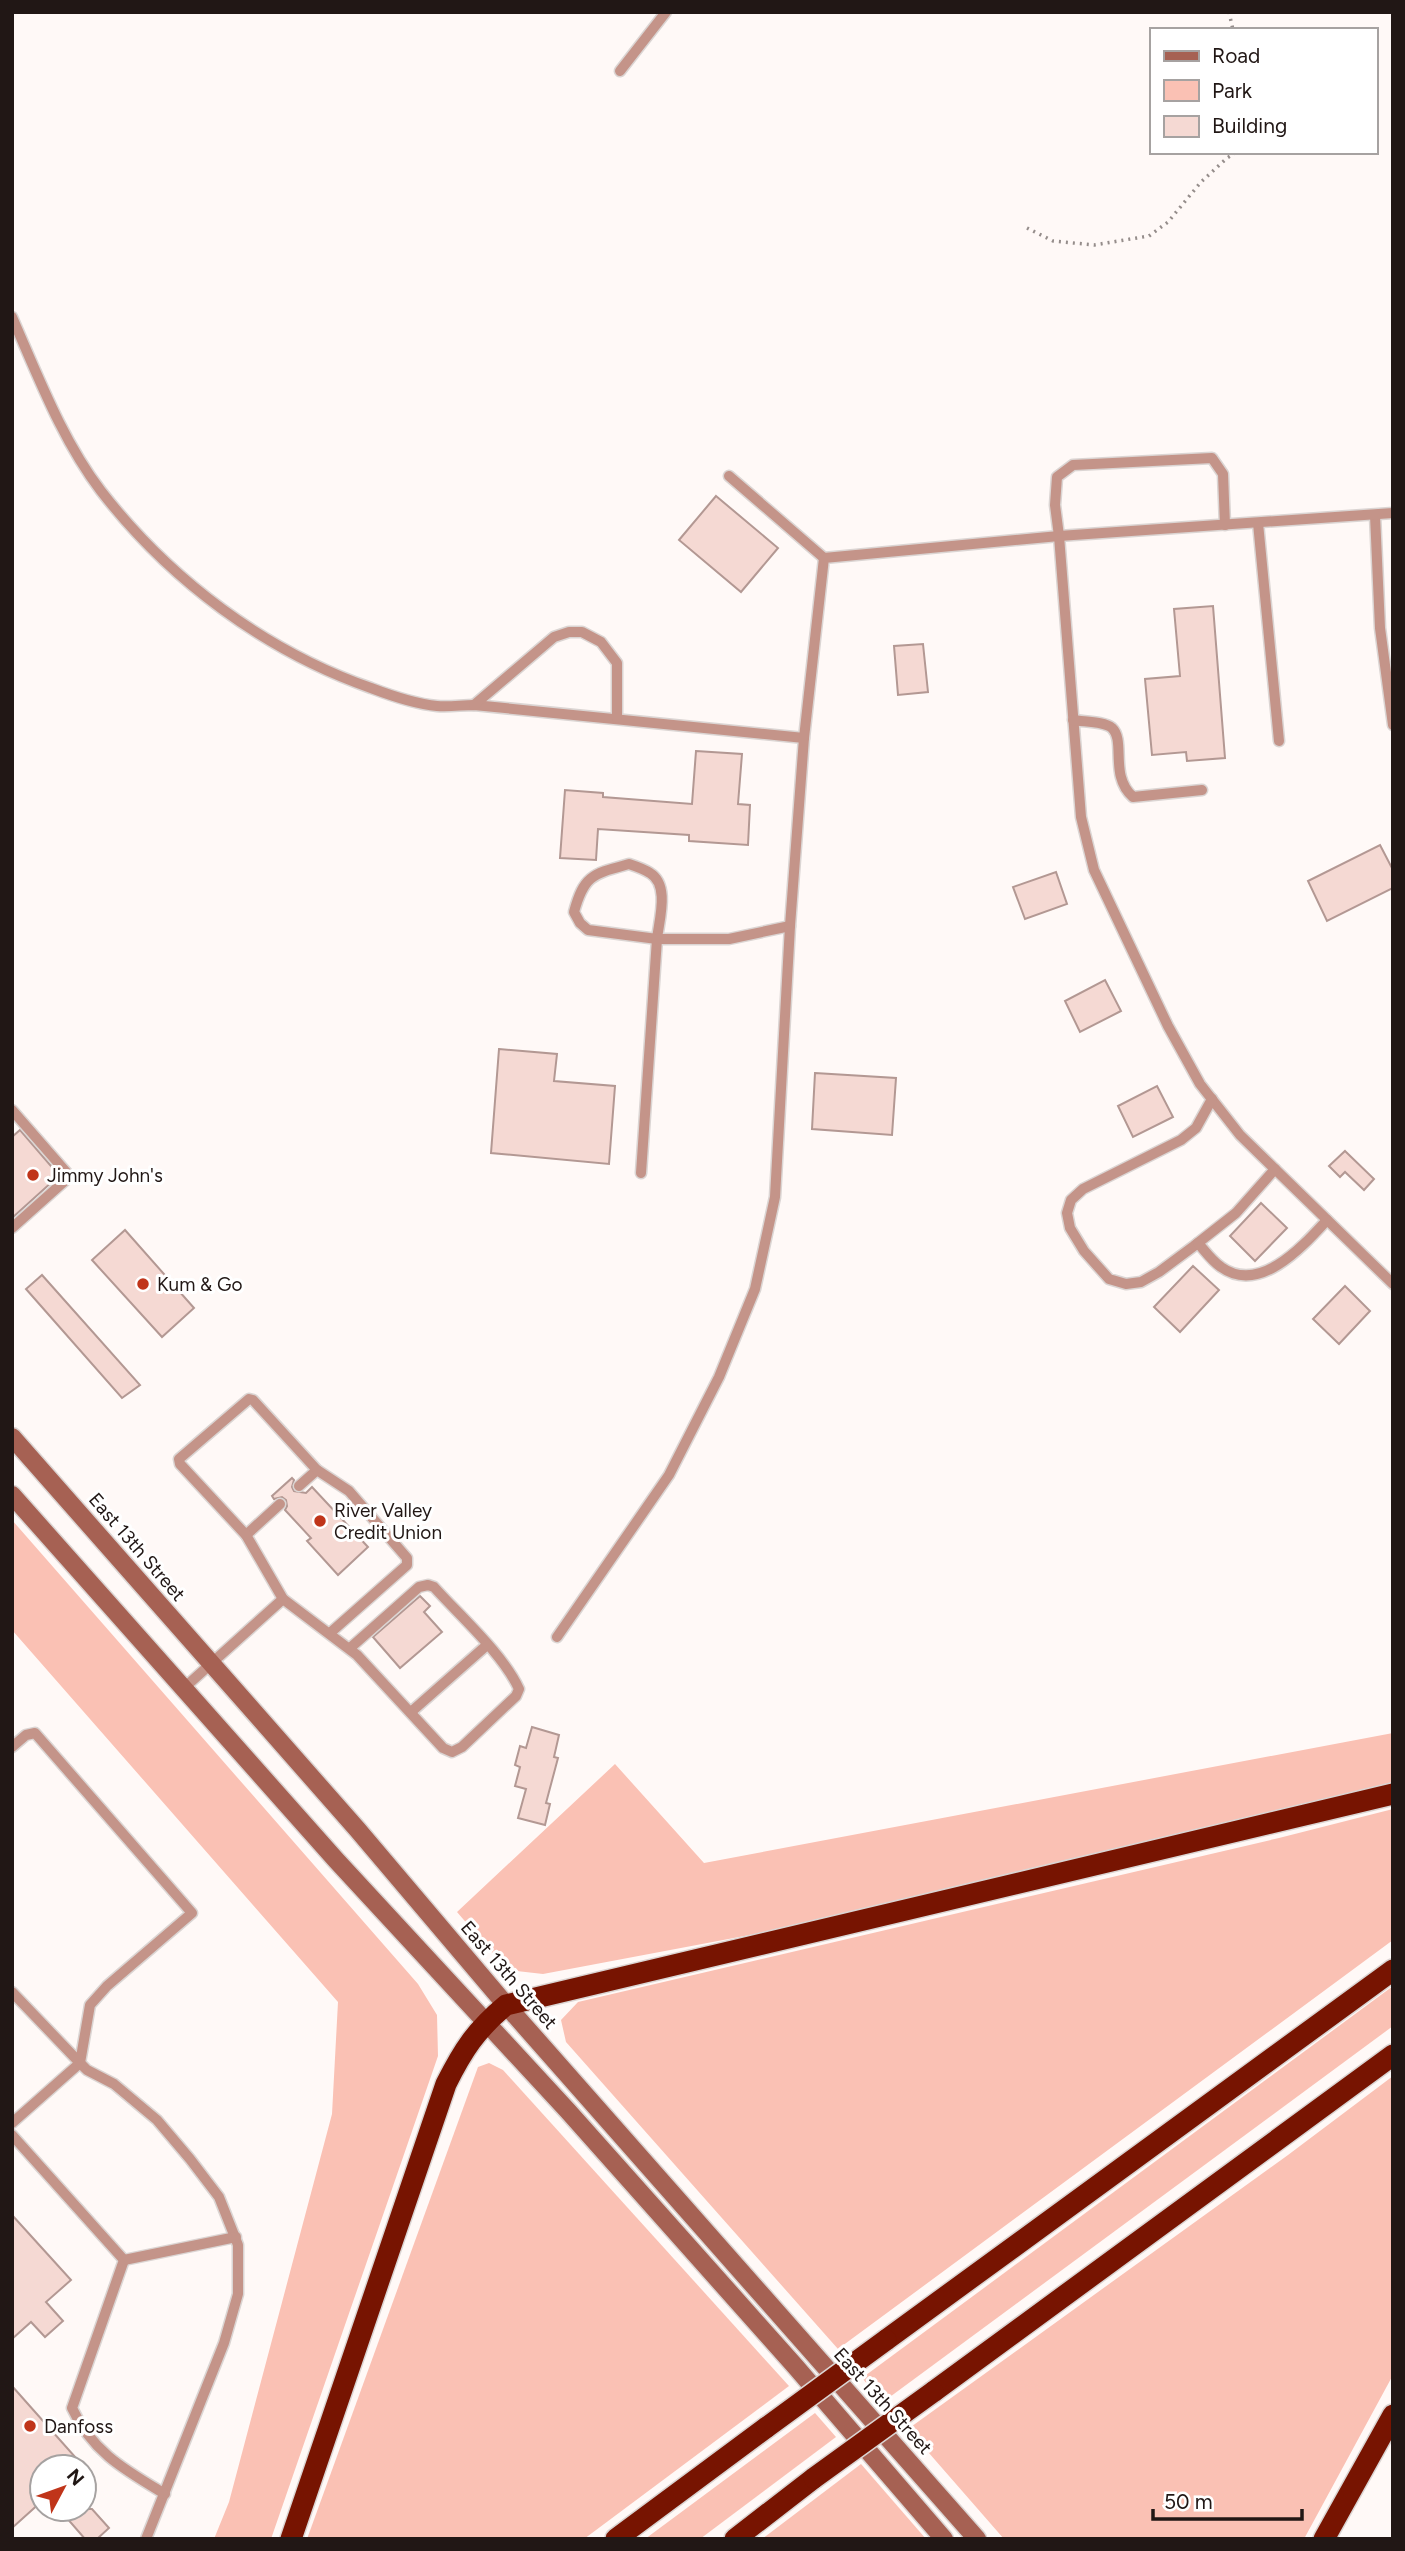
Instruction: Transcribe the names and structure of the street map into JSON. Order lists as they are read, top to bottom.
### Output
{
  "streets": {
    "main road": ["East 13th Street"]
  },
  "places": [
    "Jimmy John's",
    "Kum & Go",
    "River Valley Credit Union",
    "Danfoss"
  ],
  "legend": ["Road", "Park", "Building"],
  "scale_bar": "50 m",
  "north": "top right"
}
